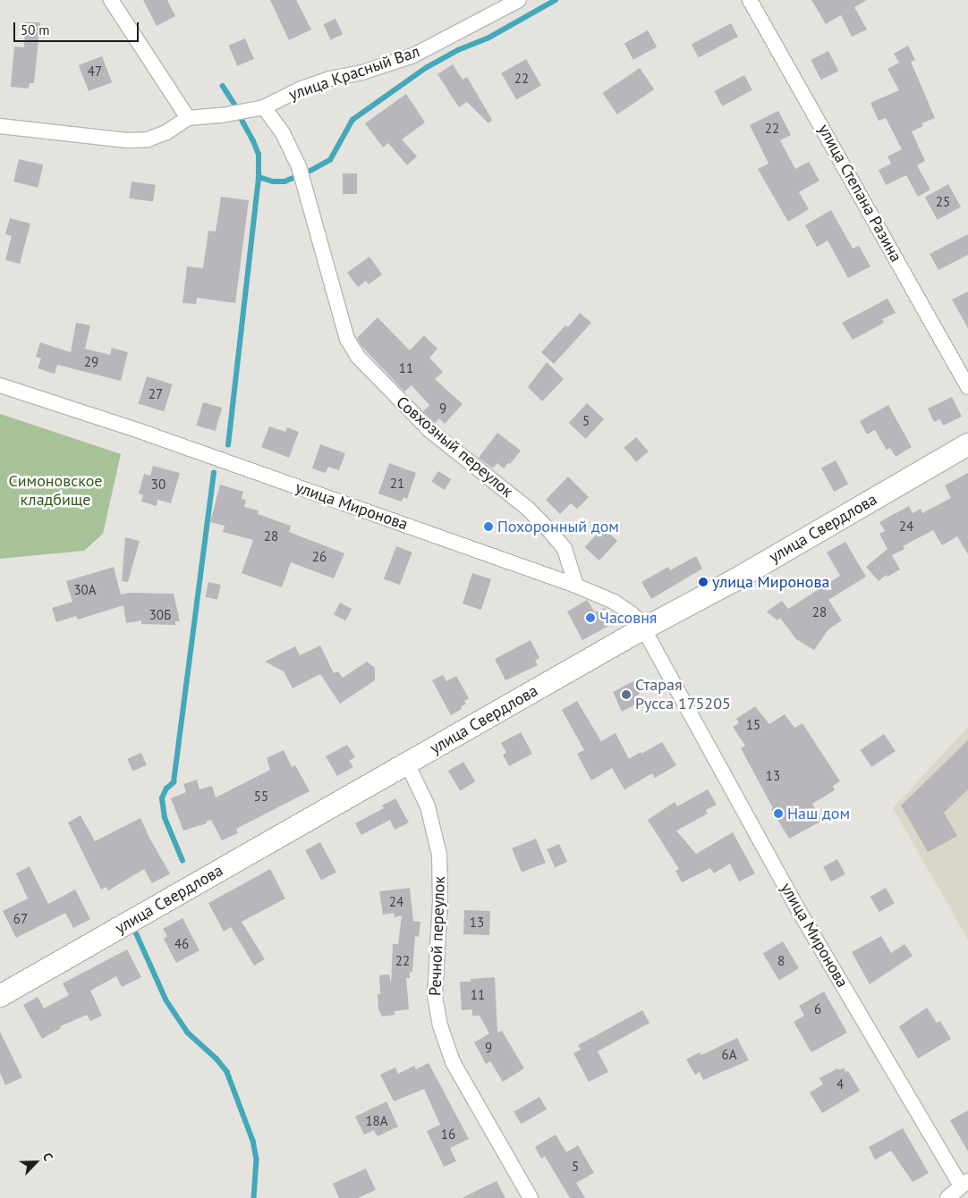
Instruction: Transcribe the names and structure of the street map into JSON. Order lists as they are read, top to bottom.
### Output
{
  "streets": {
    "street": [
      "улица Красный Вал",
      "улица Степана Разина",
      "Совхозный переулок",
      "улица Миронова",
      "улица Свердлова",
      "Речной переулок"
    ]
  },
  "crossings": [
    ["улица Красный Вал", "Совхозный переулок"],
    ["Совхозный переулок", "улица Миронова"],
    ["улица Миронова", "улица Свердлова"],
    ["улица Свердлова", "Речной переулок"]
  ],
  "parks": ["Симоновское кладбище"],
  "places": [
    "Похоронный дом",
    "улица Миронова",
    "Часовня",
    "Старая Русса 175205",
    "Наш дом"
  ],
  "house_numbers": [
    "47",
    "22",
    "22",
    "25",
    "29",
    "11",
    "27",
    "9",
    "5",
    "21",
    "30",
    "24",
    "28",
    "26",
    "30А",
    "28",
    "30Б",
    "15",
    "13",
    "55",
    "24",
    "67",
    "13",
    "46",
    "22",
    "8",
    "11",
    "6",
    "9",
    "6А",
    "4",
    "18А",
    "16",
    "5"
  ],
  "scale_bar": "50 m",
  "north": "top right"
}
